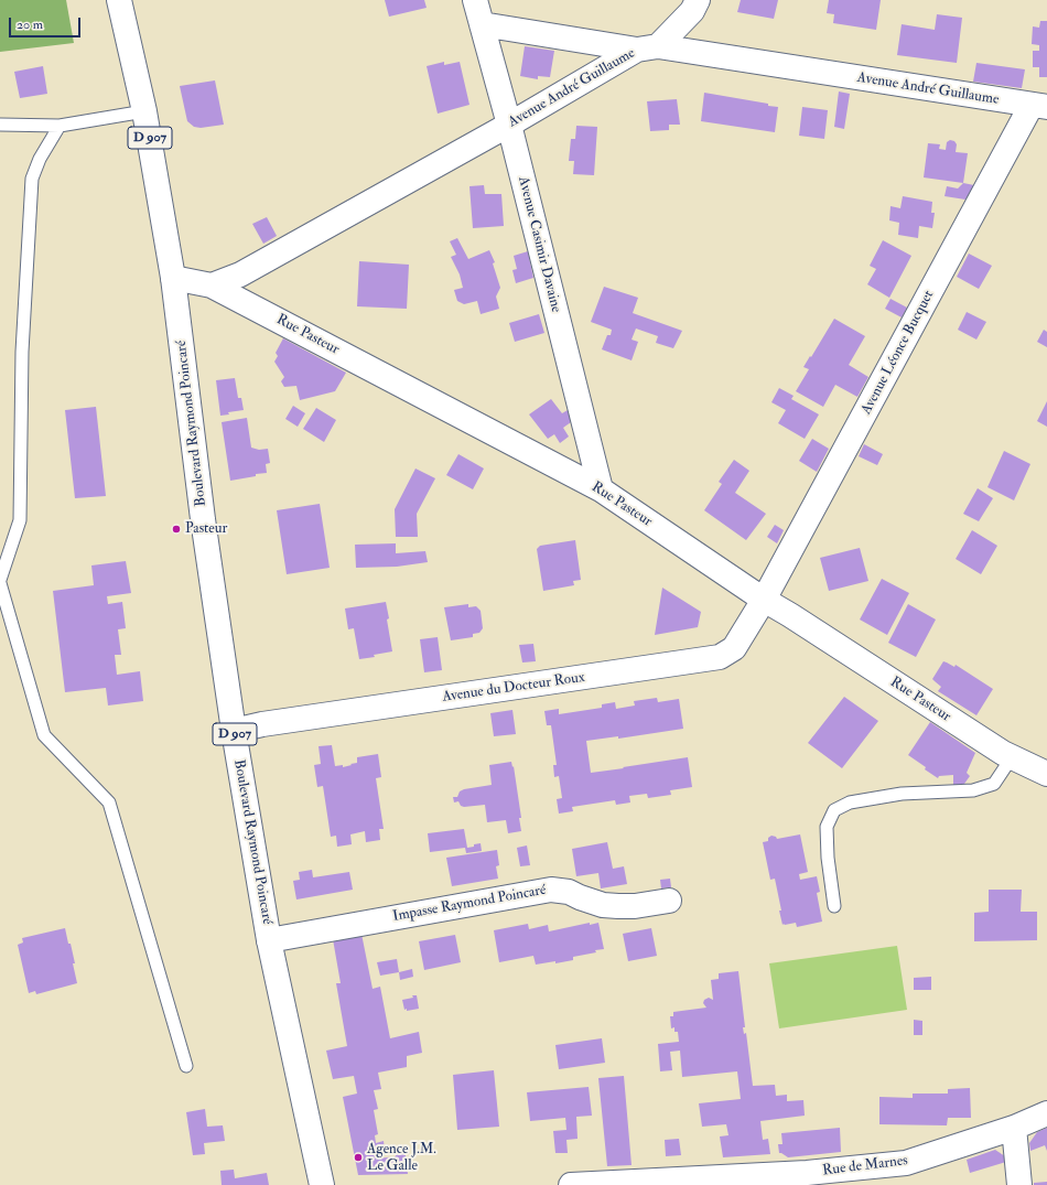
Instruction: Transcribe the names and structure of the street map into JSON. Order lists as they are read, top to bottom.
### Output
{
  "streets": {
    "street": [
      "Avenue André Guillaume",
      "D 907",
      "Avenue Casimir Davaine",
      "Rue Pasteur",
      "Avenue Léonce Bucquet",
      "Boulevard Raymond Poincaré",
      "Avenue du Docteur Roux",
      "Impasse Raymond Poincaré",
      "Rue de Marnes"
    ]
  },
  "crossings": [
    ["Avenue André Guillaume", "Avenue Casimir Davaine"],
    ["Avenue André Guillaume", "Rue Pasteur"],
    ["Avenue André Guillaume", "Avenue Léonce Bucquet"],
    ["Avenue Casimir Davaine", "Rue Pasteur"],
    ["Rue Pasteur", "Avenue Léonce Bucquet"],
    ["Rue Pasteur", "Boulevard Raymond Poincaré"],
    ["Rue Pasteur", "Avenue du Docteur Roux"],
    ["Avenue Léonce Bucquet", "Avenue du Docteur Roux"],
    ["Boulevard Raymond Poincaré", "Avenue du Docteur Roux"],
    ["Boulevard Raymond Poincaré", "Impasse Raymond Poincaré"]
  ],
  "places": ["Pasteur", "Agence J.M. Le Galle"],
  "scale_bar": "20 m"
}
